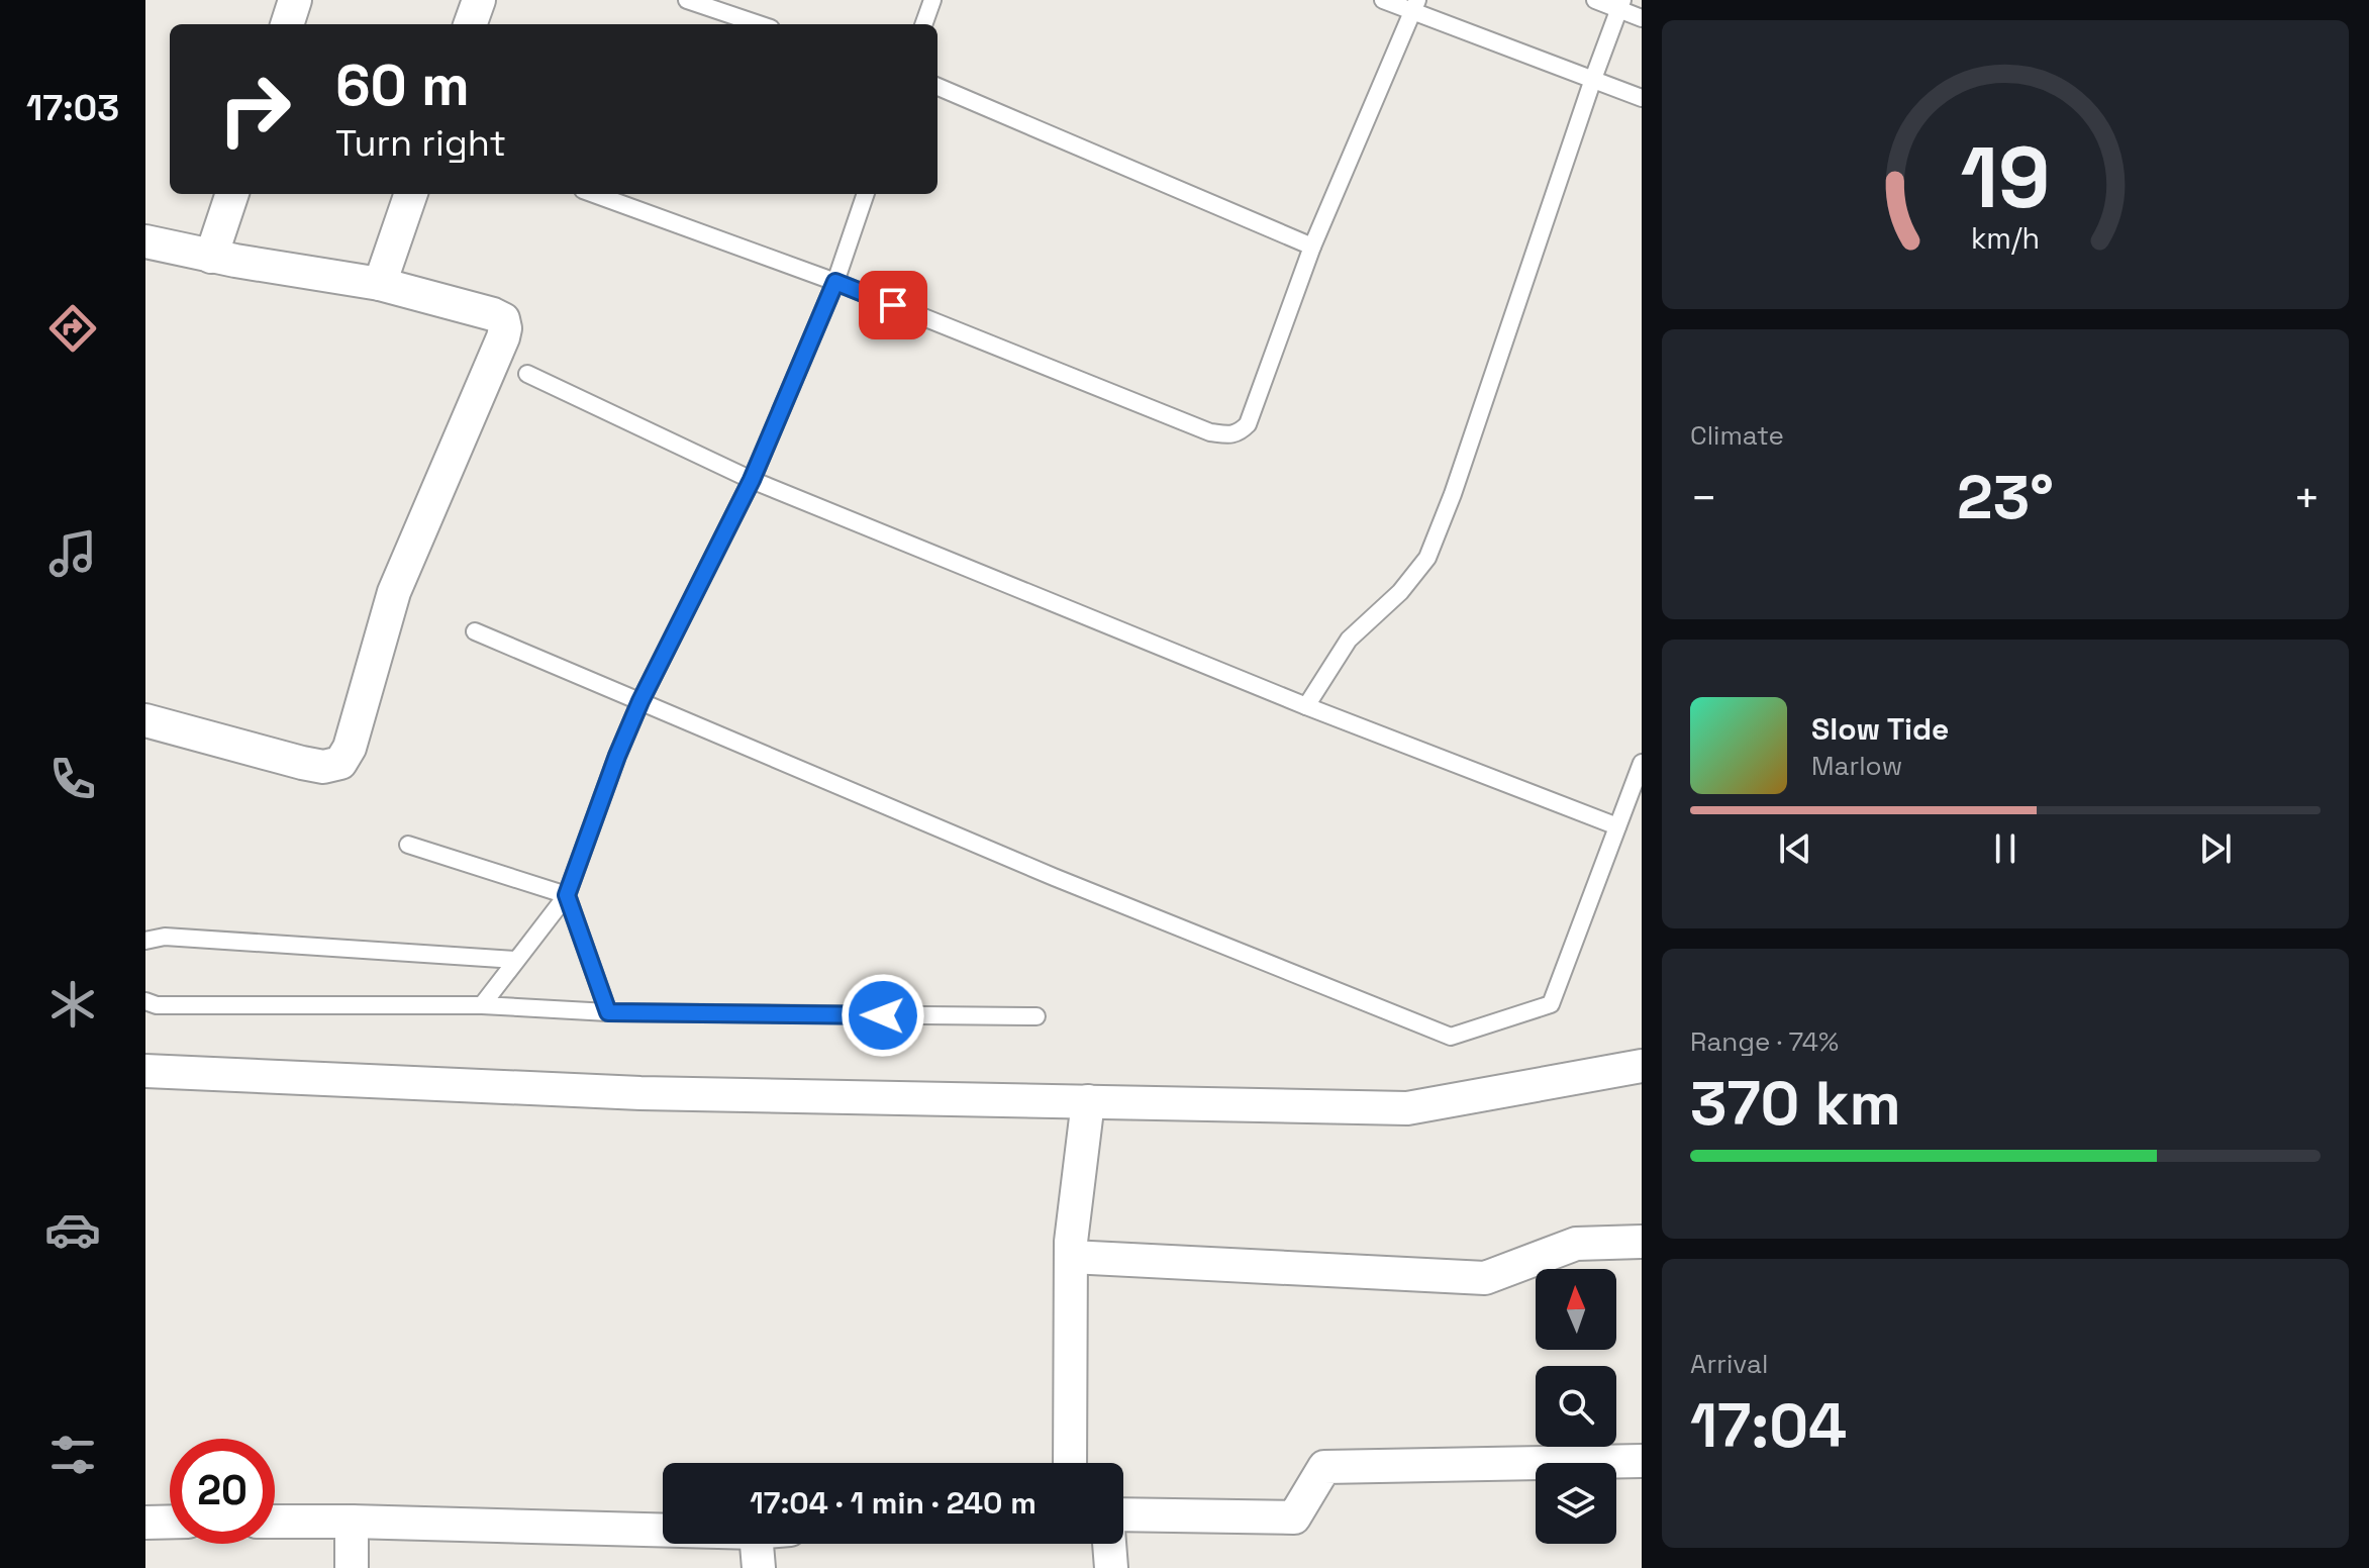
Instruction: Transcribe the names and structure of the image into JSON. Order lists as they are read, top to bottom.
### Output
{
  "north": "top",
  "page": {
    "tabs": "17:03",
    "turn": ["60 m", "Turn right"],
    "tile": [
      "Climate",
      ["Range · 74%", "370 km"],
      ["Arrival", "17:04"]
    ],
    "heat": ["−", "23°", "+"],
    "song": ["Slow Tide", "Marlow"],
    "limit": "20",
    "trip": "17:04 · 1 min · 240 m",
    "gauge": ["19", "km/h"]
  }
}
